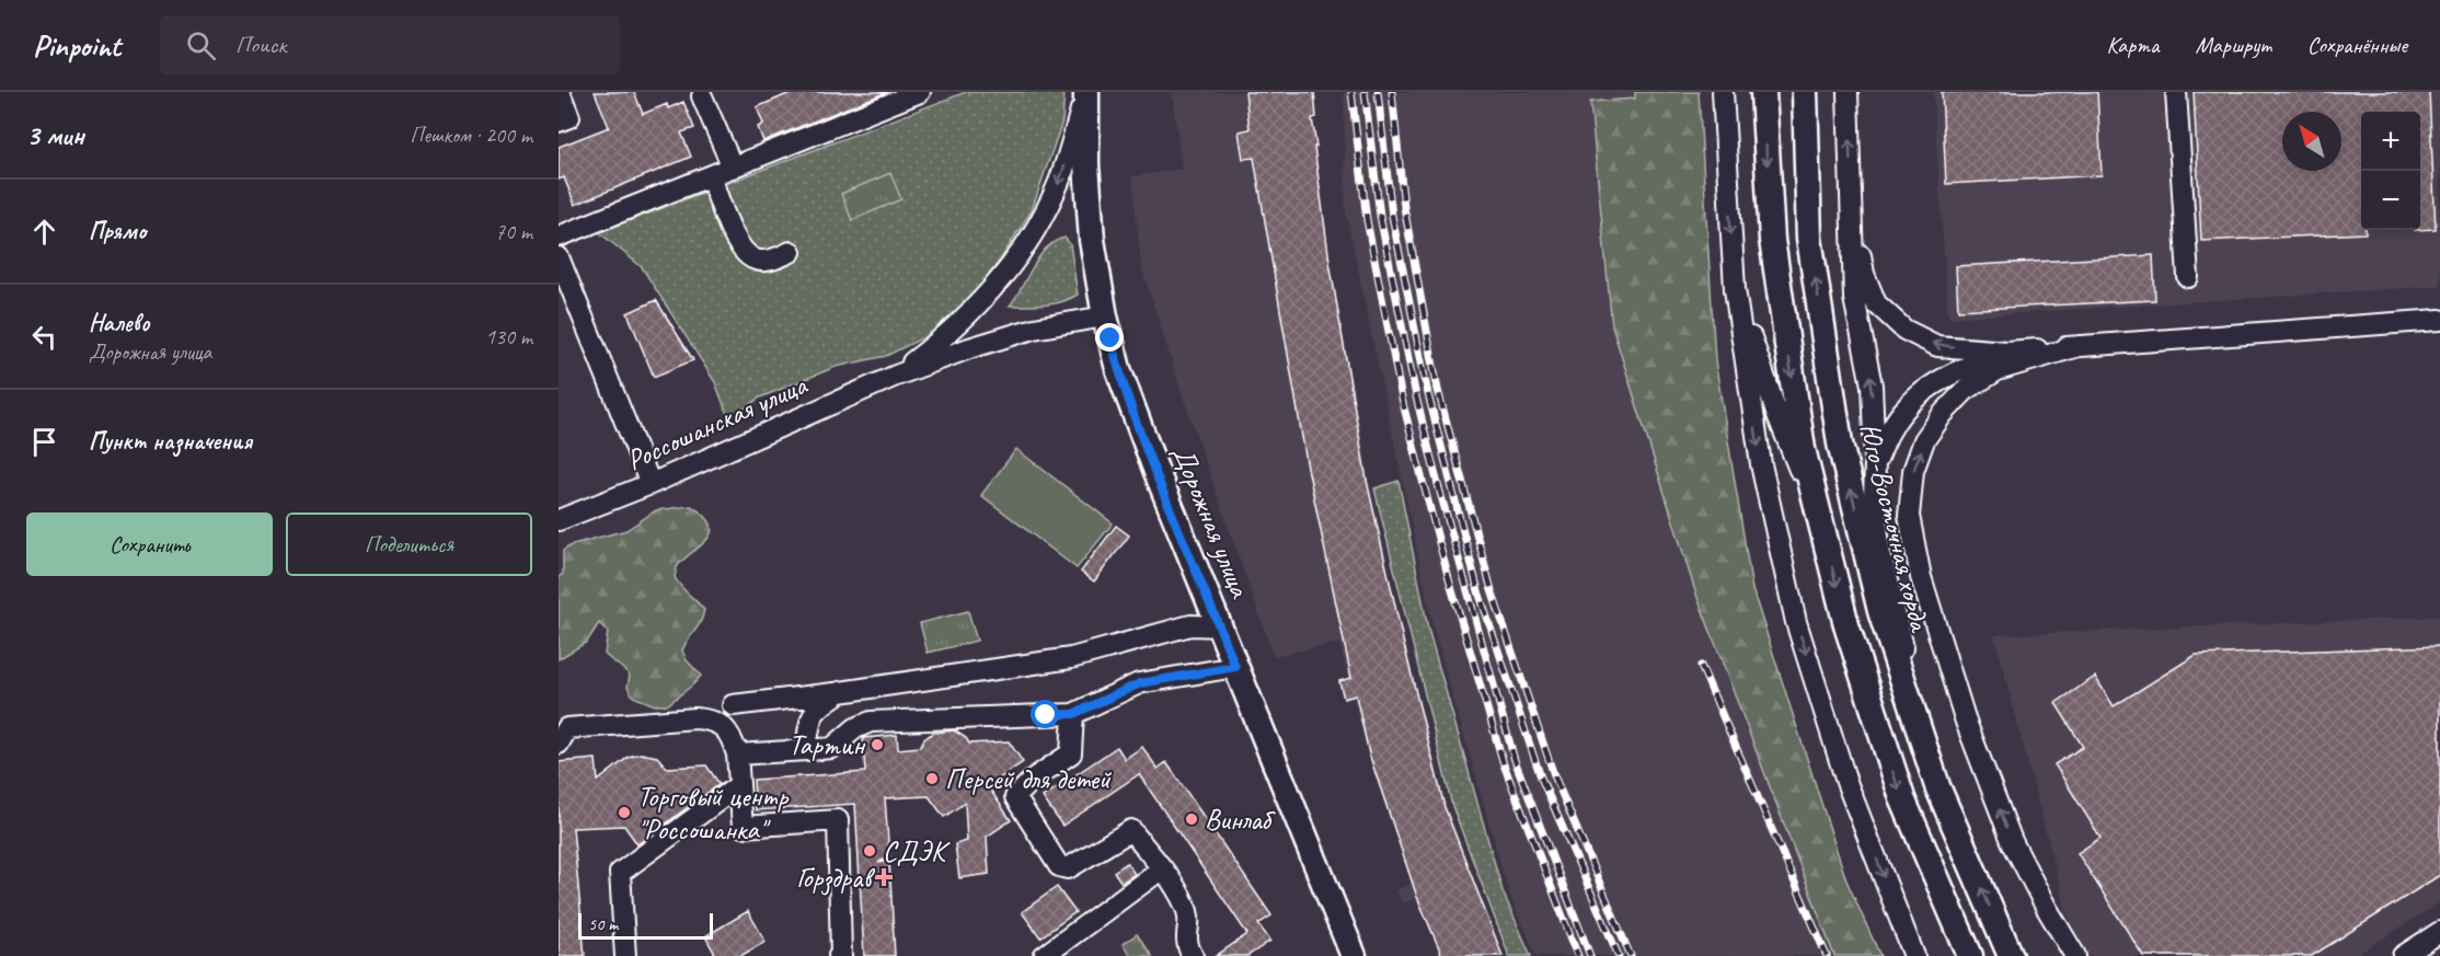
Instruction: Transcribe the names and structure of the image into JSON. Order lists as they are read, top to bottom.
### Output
{
  "streets": {
    "main road": ["Дорожная улица", "Юго-Восточная хорда"],
    "street": ["Россошанская улица"]
  },
  "crossings": [
    ["Россошанская улица", "Дорожная улица"]
  ],
  "one_way": ["Россошанская улица"],
  "places": {
    "other": [
      "Тартин",
      "Персей для детей",
      "Торговый центр \"Россошанка\"",
      "Винлаб",
      "СДЭК"
    ],
    "health": ["Горздрав"]
  },
  "scale_bar": "50 m",
  "north": "top left",
  "page": {
    "header": "Pinpoint",
    "search": "Поиск",
    "nav": ["Карта", "Маршрут", "Сохранённые"],
    "heading": ["3 мин", "Пешком · 200 m"],
    "map_buttons": ["+", "−"],
    "list": [
      ["Прямо", "70 m"],
      ["Налево", "Дорожная улица", "130 m"],
      "Пункт назначения"
    ],
    "buttons": ["Сохранить", "Поделиться"],
    "scale": "50 m"
  }
}
